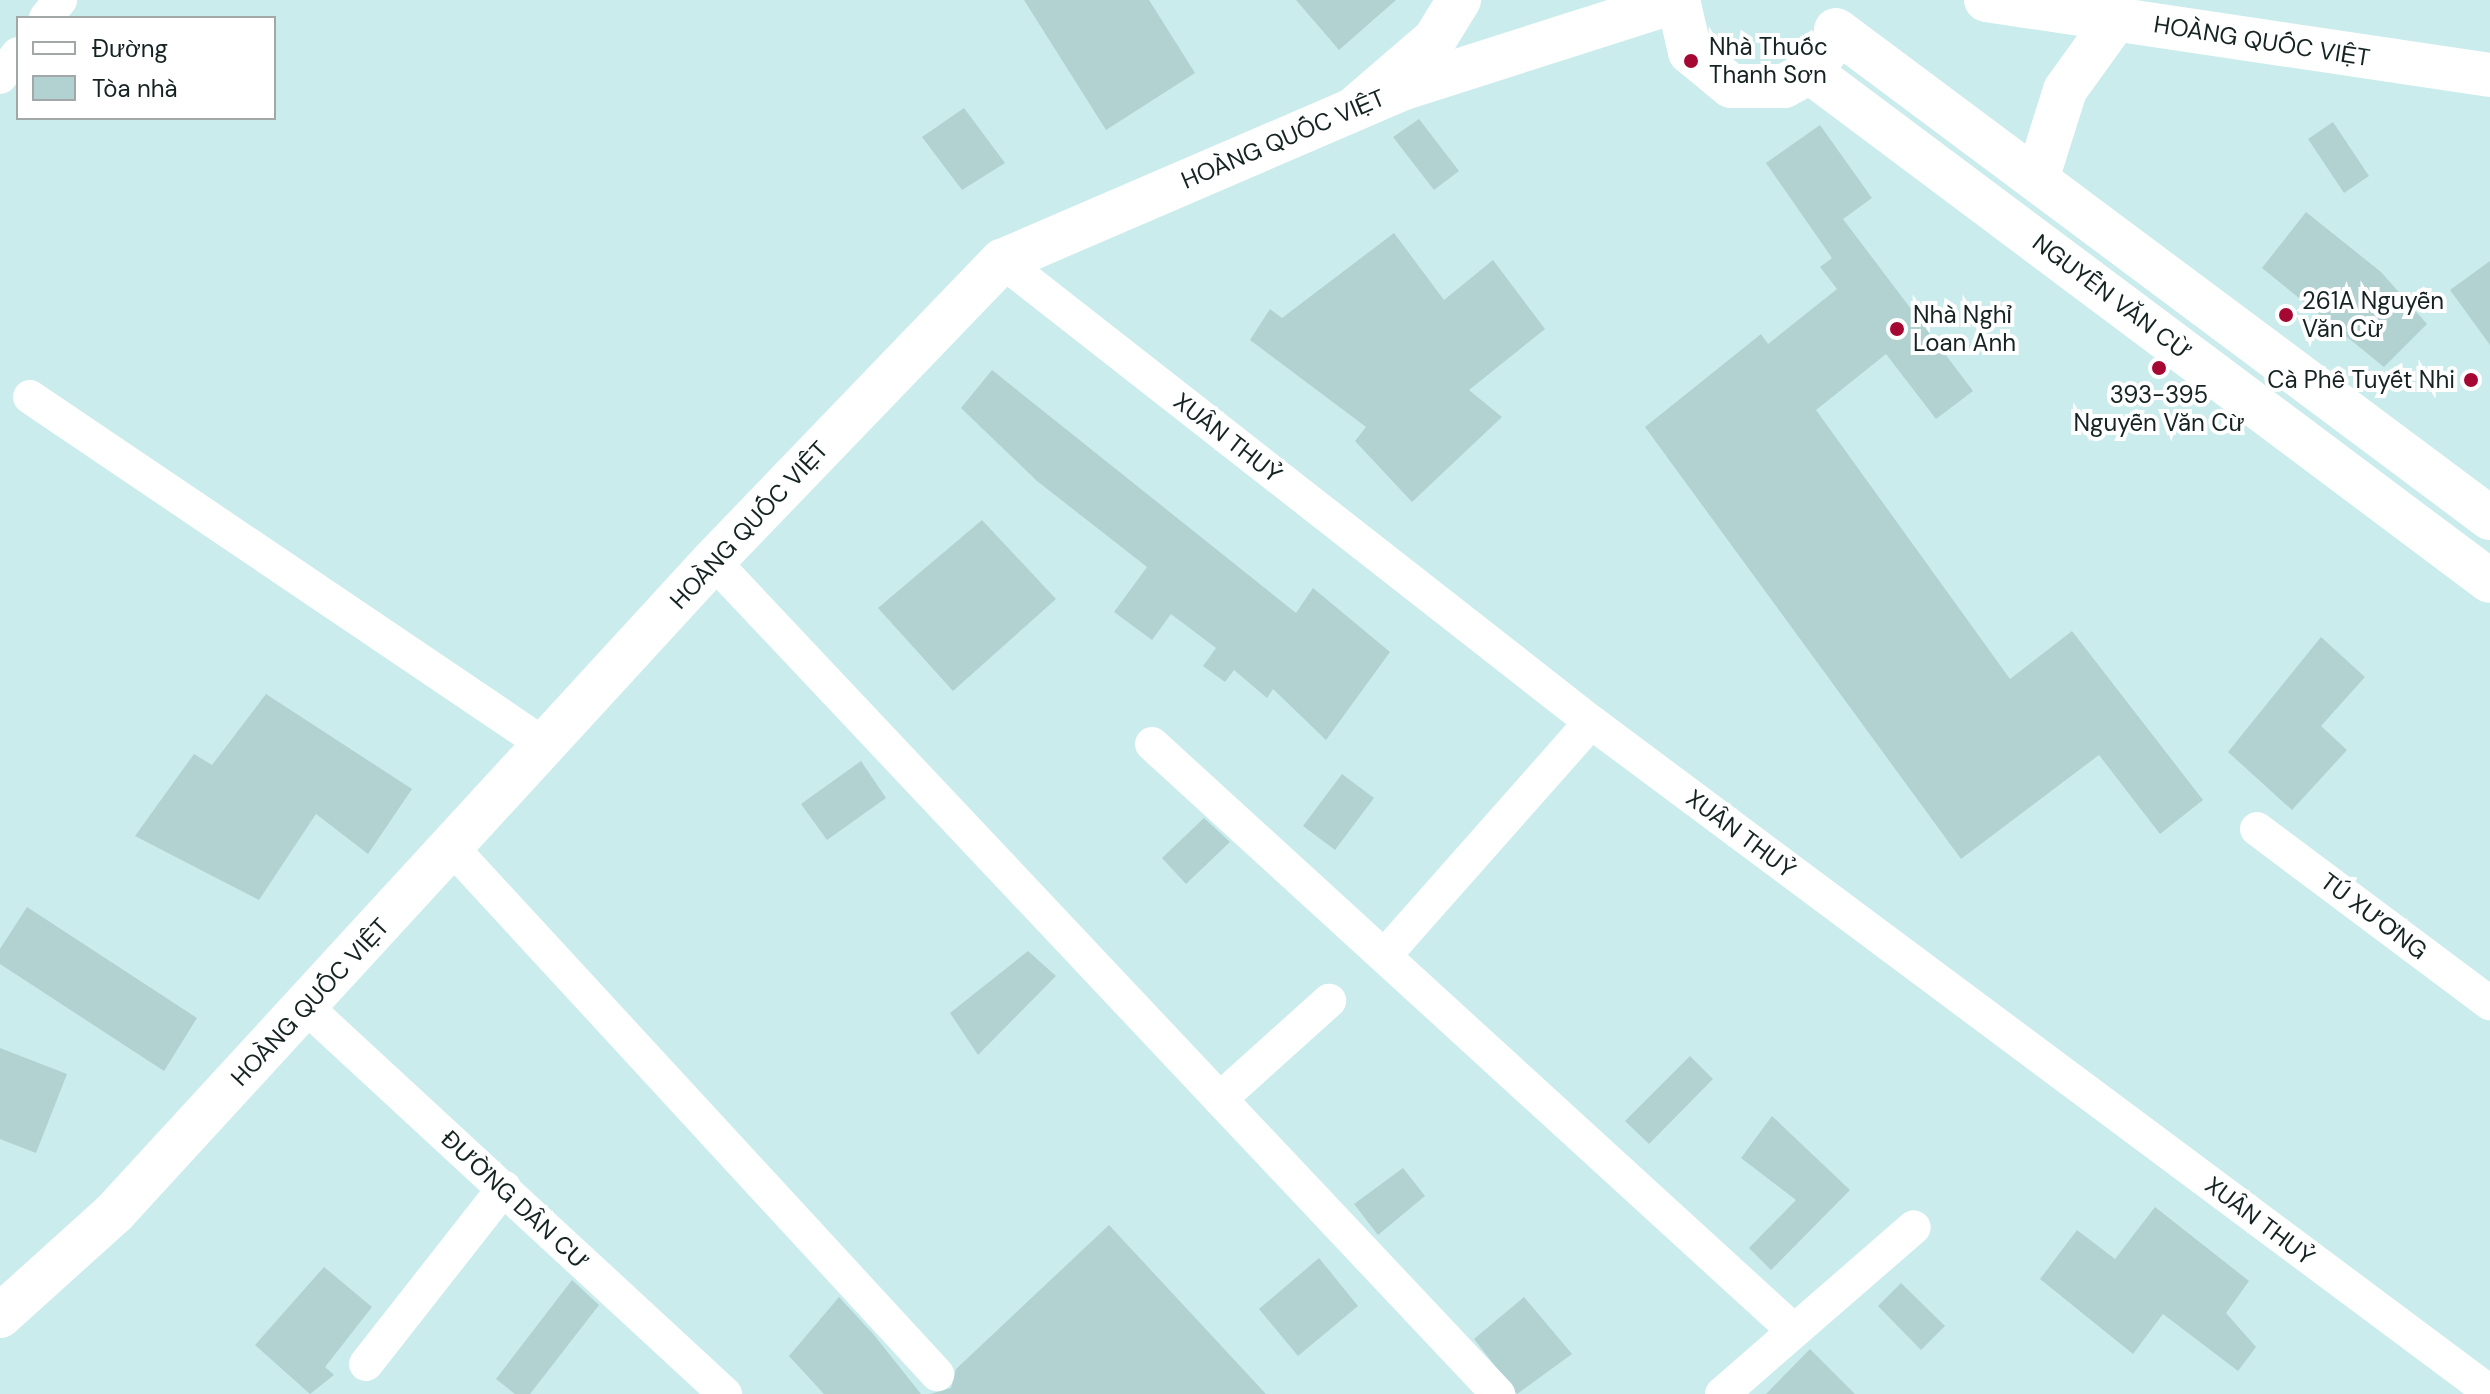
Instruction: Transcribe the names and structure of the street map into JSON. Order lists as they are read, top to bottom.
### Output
{
  "streets": {
    "street": [
      "HOÀNG QUỐC VIỆT",
      "NGUYỄN VĂN CỪ",
      "XUÂN THUỶ",
      "TÚ XƯƠNG",
      "ĐƯỜNG DÂN CƯ"
    ]
  },
  "crossings": [
    ["HOÀNG QUỐC VIỆT", "XUÂN THUỶ"],
    ["HOÀNG QUỐC VIỆT", "ĐƯỜNG DÂN CƯ"]
  ],
  "places": [
    "Nhà Thuốc Thanh Sơn",
    "261A Nguyễn Văn Cừ",
    "Nhà Nghỉ Loan Anh",
    "393-395 Nguyễn Văn Cừ",
    "Cà Phê Tuyết Nhi"
  ],
  "legend": ["Đường", "Tòa nhà"]
}
